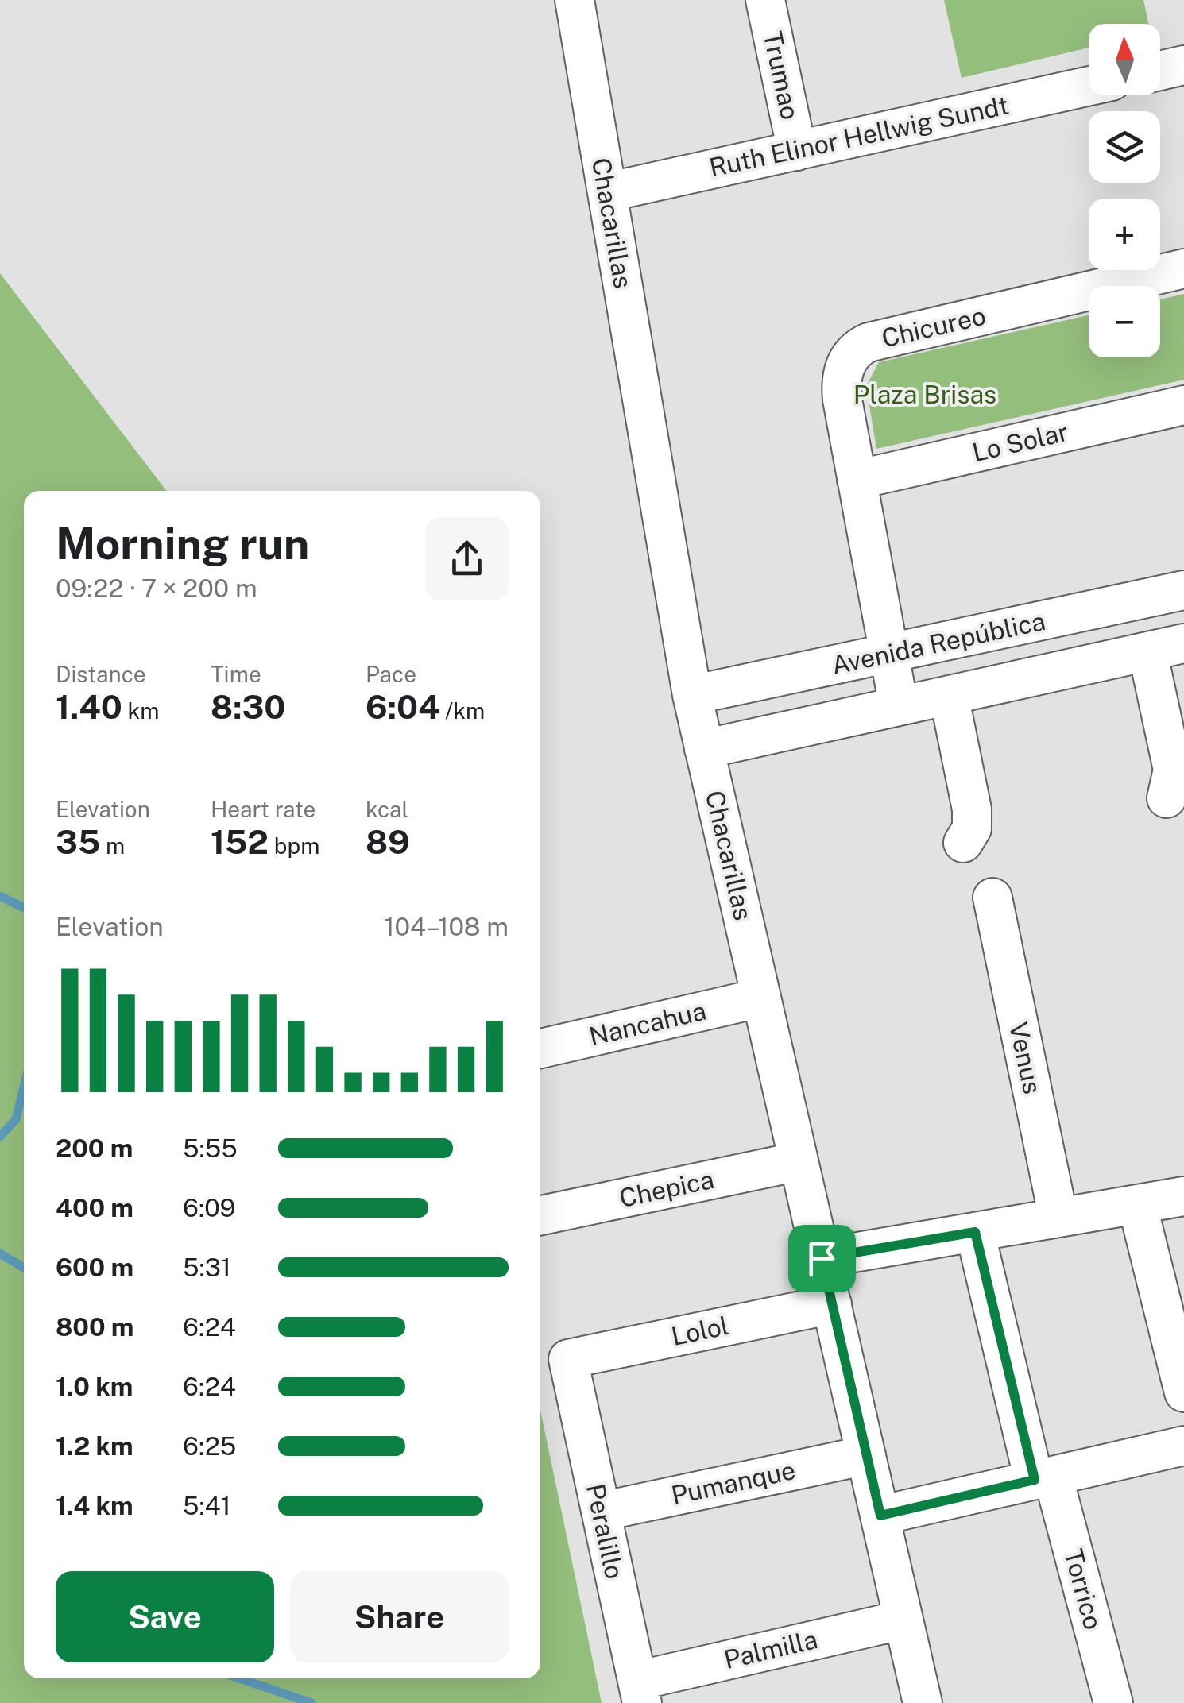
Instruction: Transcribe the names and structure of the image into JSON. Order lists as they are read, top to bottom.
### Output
{
  "streets": {
    "street": [
      "Trumao",
      "Ruth Elinor Hellwig Sundt",
      "Chacarillas",
      "Chicureo",
      "Lo Solar",
      "Avenida República",
      "Nancahua",
      "Venus",
      "Chepica",
      "Lolol",
      "Pumanque",
      "Peralillo",
      "Torrico",
      "Palmilla"
    ]
  },
  "crossings": [
    ["Trumao", "Ruth Elinor Hellwig Sundt"],
    ["Ruth Elinor Hellwig Sundt", "Chacarillas"],
    ["Chacarillas", "Avenida República"],
    ["Chacarillas", "Nancahua"],
    ["Chacarillas", "Chepica"],
    ["Chacarillas", "Lolol"],
    ["Chacarillas", "Pumanque"],
    ["Chacarillas", "Palmilla"],
    ["Chicureo", "Lo Solar"],
    ["Chicureo", "Avenida República"],
    ["Lolol", "Peralillo"],
    ["Pumanque", "Peralillo"],
    ["Peralillo", "Palmilla"]
  ],
  "parks": ["Plaza Brisas"],
  "north": "top",
  "page": {
    "map_buttons": ["+", "−"],
    "heading": ["Morning run", "09:22 · 7 × 200 m"],
    "stats": [
      ["Distance", "1.40 km"],
      ["Time", "8:30"],
      ["Pace", "6:04 /km"],
      ["Elevation", "35 m"],
      ["Heart rate", "152 bpm"],
      ["kcal", "89"]
    ],
    "chart": ["Elevation", "104–108 m"],
    "list": [
      {
        "name": "200 m",
        "note": "5:55"
      },
      {
        "name": "400 m",
        "note": "6:09"
      },
      {
        "name": "600 m",
        "note": "5:31"
      },
      {
        "name": "800 m",
        "note": "6:24"
      },
      {
        "name": "1.0 km",
        "note": "6:24"
      },
      {
        "name": "1.2 km",
        "note": "6:25"
      },
      {
        "name": "1.4 km",
        "note": "5:41"
      }
    ],
    "buttons": ["Save", "Share"]
  }
}
